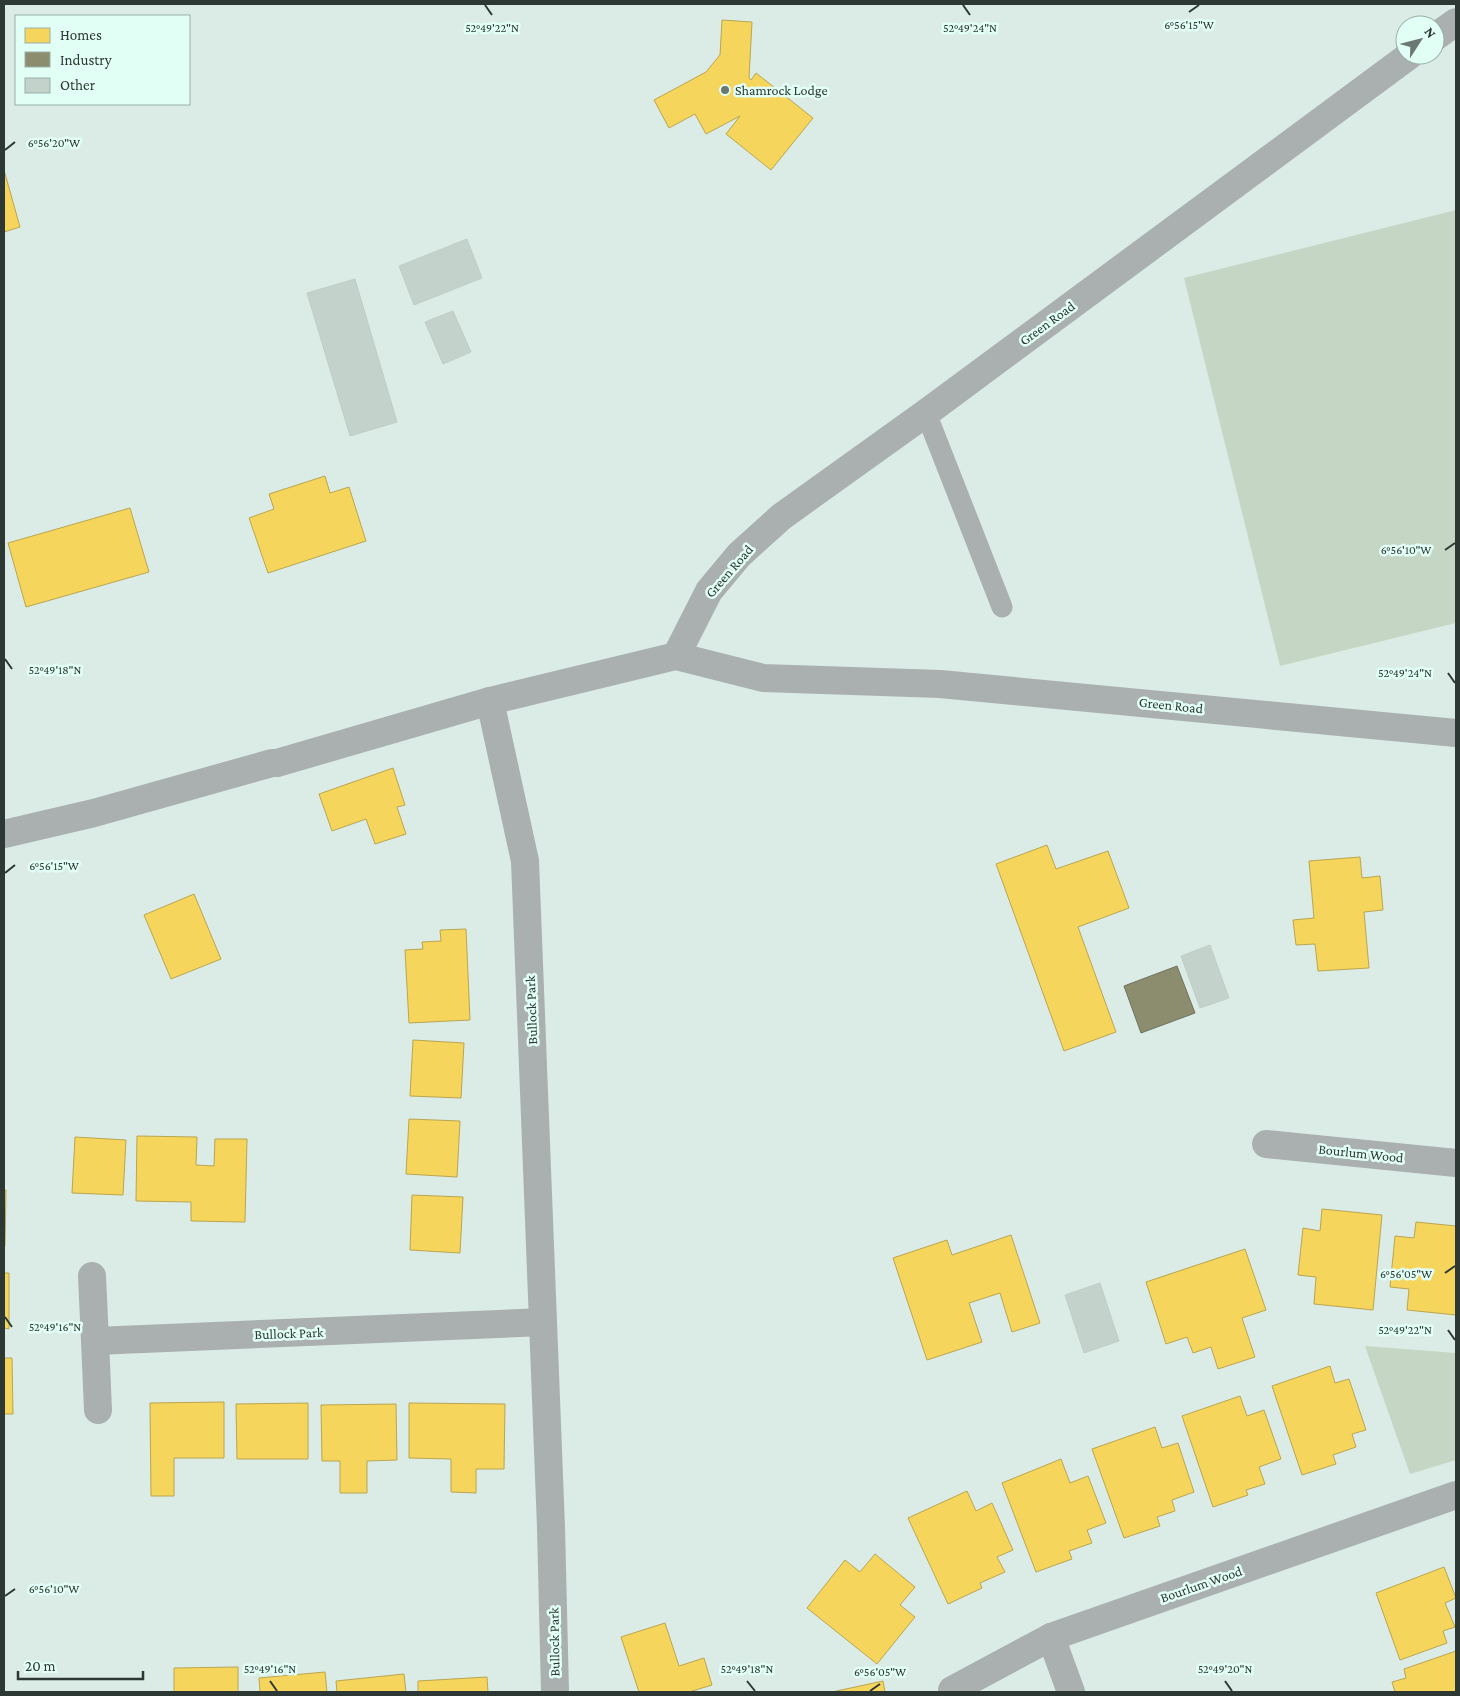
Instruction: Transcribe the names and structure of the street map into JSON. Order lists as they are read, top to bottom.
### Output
{
  "streets": {
    "street": ["Green Road", "Bullock Park", "Bourlum Wood"]
  },
  "places": ["Shamrock Lodge"],
  "legend": ["Homes", "Industry", "Other"],
  "scale_bar": "20 m",
  "north": "top right",
  "coordinates": [
    "6°56'15\"W",
    "52°49'22\"N",
    "52°49'24\"N",
    "6°56'20\"W",
    "6°56'10\"W",
    "52°49'18\"N",
    "6°56'05\"W",
    "52°49'16\"N",
    "52°49'20\"N"
  ]
}
